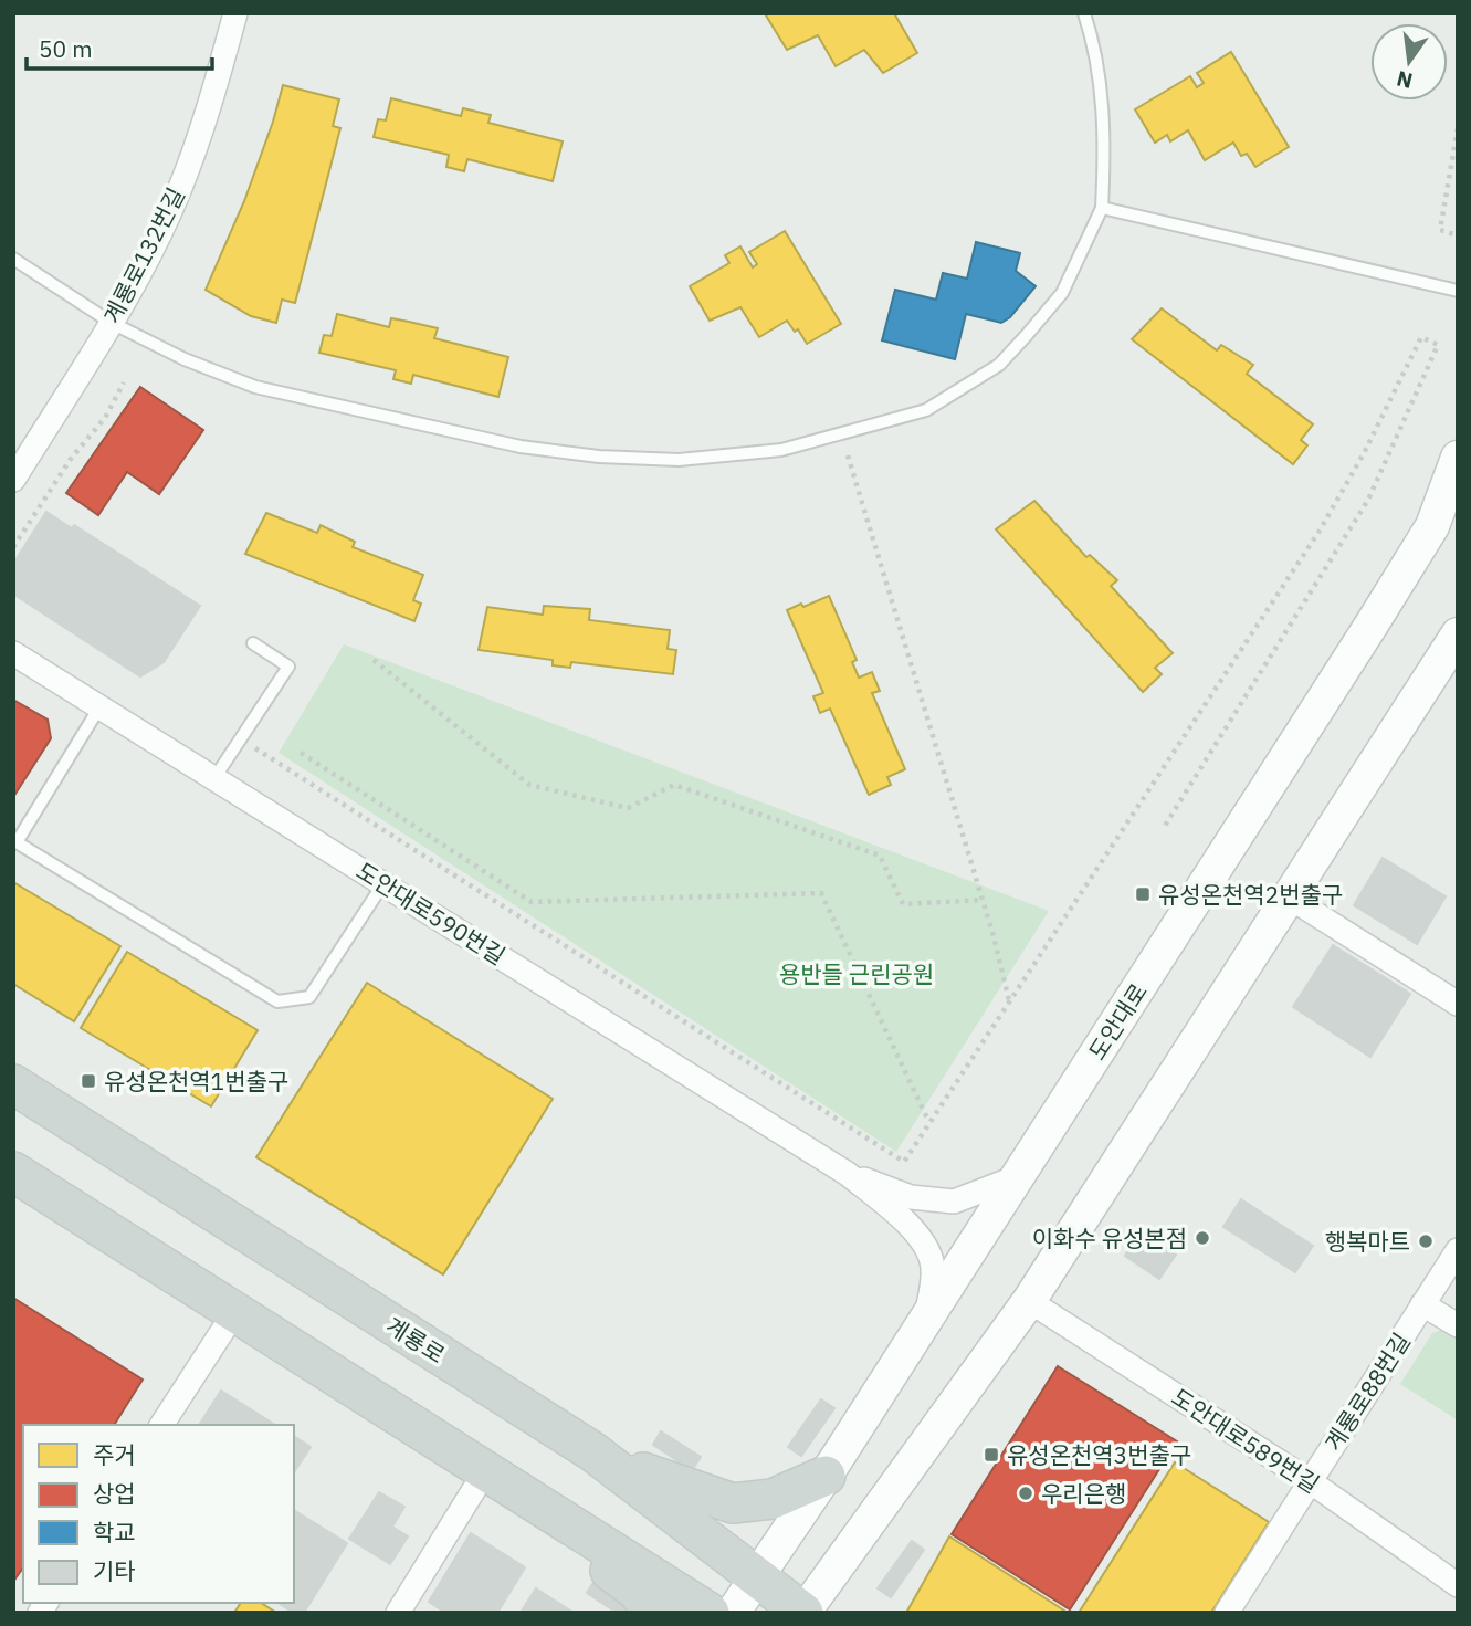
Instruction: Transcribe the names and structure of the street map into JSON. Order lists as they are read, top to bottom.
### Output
{
  "streets": {
    "main road": ["도안대로", "계룡로"],
    "street": [
      "계룡로132번길",
      "도안대로590번길",
      "계룡로88번길",
      "도안대로589번길"
    ]
  },
  "crossings": [
    ["도안대로", "계룡로"],
    ["계룡로88번길", "도안대로589번길"]
  ],
  "parks": ["용반들 근린공원"],
  "places": {
    "transit": ["유성온천역2번출구", "유성온천역1번출구", "유성온천역3번출구"],
    "other": ["이화수 유성본점", "행복마트", "우리은행"]
  },
  "legend": [
    "주거",
    "상업",
    "학교",
    "기타"
  ],
  "scale_bar": "50 m",
  "north": "bottom"
}
